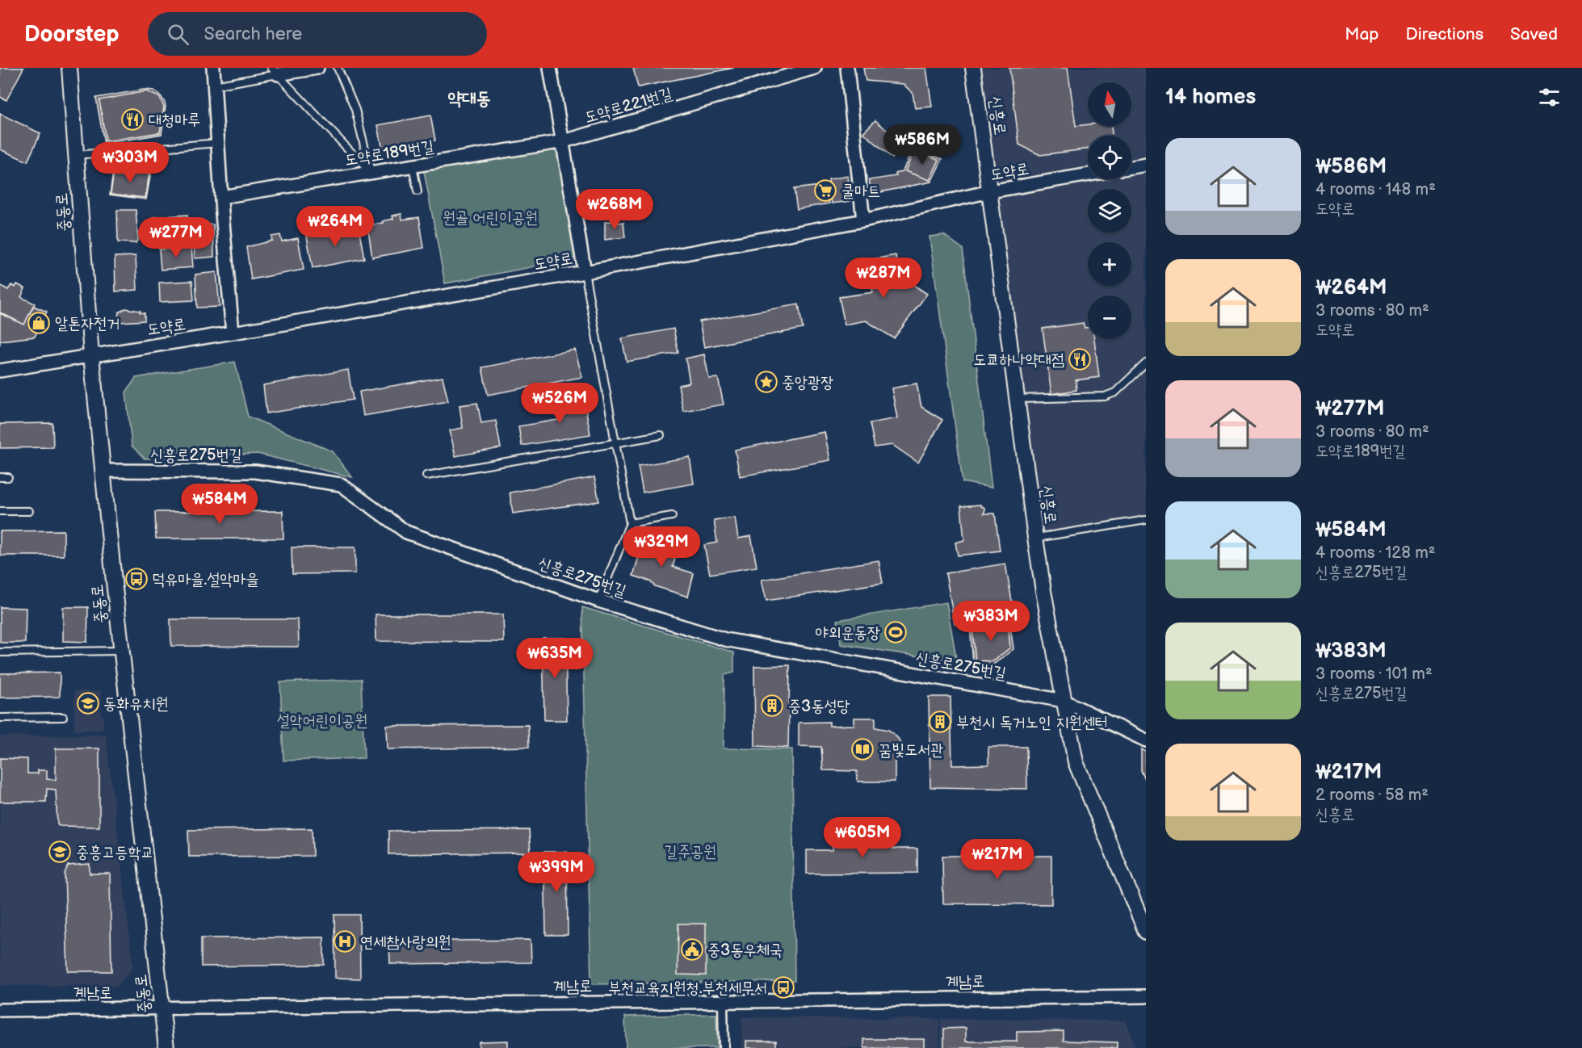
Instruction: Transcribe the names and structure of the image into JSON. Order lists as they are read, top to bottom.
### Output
{
  "streets": {
    "street": [
      "도약로221번길",
      "신흥로",
      "도약로189번길",
      "도약로",
      "중동로",
      "신흥로275번길",
      "계남로"
    ]
  },
  "crossings": [
    ["도약로221번길", "도약로189번길"],
    ["신흥로", "도약로"],
    ["신흥로", "신흥로275번길"],
    ["도약로", "중동로"],
    ["중동로", "신흥로275번길"],
    ["중동로", "계남로"]
  ],
  "districts": ["약대동"],
  "parks": ["원골 어린이공원", "설악어린이공원", "길주공원"],
  "places": {
    "restaurant": ["대청마루", "도쿄하나약대점"],
    "supermarket": ["쿨마트"],
    "shop": ["알톤자전거"],
    "place": ["중앙광장"],
    "bus stop": ["덕유마을.설악마을", "부천교육지원청.부천세무서"],
    "sports": ["야외운동장"],
    "school or university": ["동화유치원", "중흥고등학교"],
    "building": ["중3동성당", "부천시 독거노인 지원센터"],
    "library": ["꿈빛도서관"],
    "hospital": ["연세참사랑의원"],
    "public building": ["중3동우체국"]
  },
  "north": "top",
  "page": {
    "header": "Doorstep",
    "search": "Search here",
    "nav": ["Map", "Directions", "Saved"],
    "heading": "14 homes",
    "map_buttons": ["+", "−"],
    "price": [
      "₩586M",
      "₩303M",
      "₩268M",
      "₩264M",
      "₩277M",
      "₩287M",
      "₩526M",
      "₩584M",
      "₩329M",
      "₩383M",
      "₩635M",
      "₩605M",
      "₩217M",
      "₩399M"
    ],
    "list": [
      {
        "name": "₩586M",
        "note": "4 rooms · 148 m² · 도약로"
      },
      {
        "name": "₩264M",
        "note": "3 rooms · 80 m² · 도약로"
      },
      {
        "name": "₩277M",
        "note": "3 rooms · 80 m² · 도약로189번길"
      },
      {
        "name": "₩584M",
        "note": "4 rooms · 128 m² · 신흥로275번길"
      },
      {
        "name": "₩383M",
        "note": "3 rooms · 101 m² · 신흥로275번길"
      },
      {
        "name": "₩217M",
        "note": "2 rooms · 58 m² · 신흥로"
      }
    ]
  }
}
